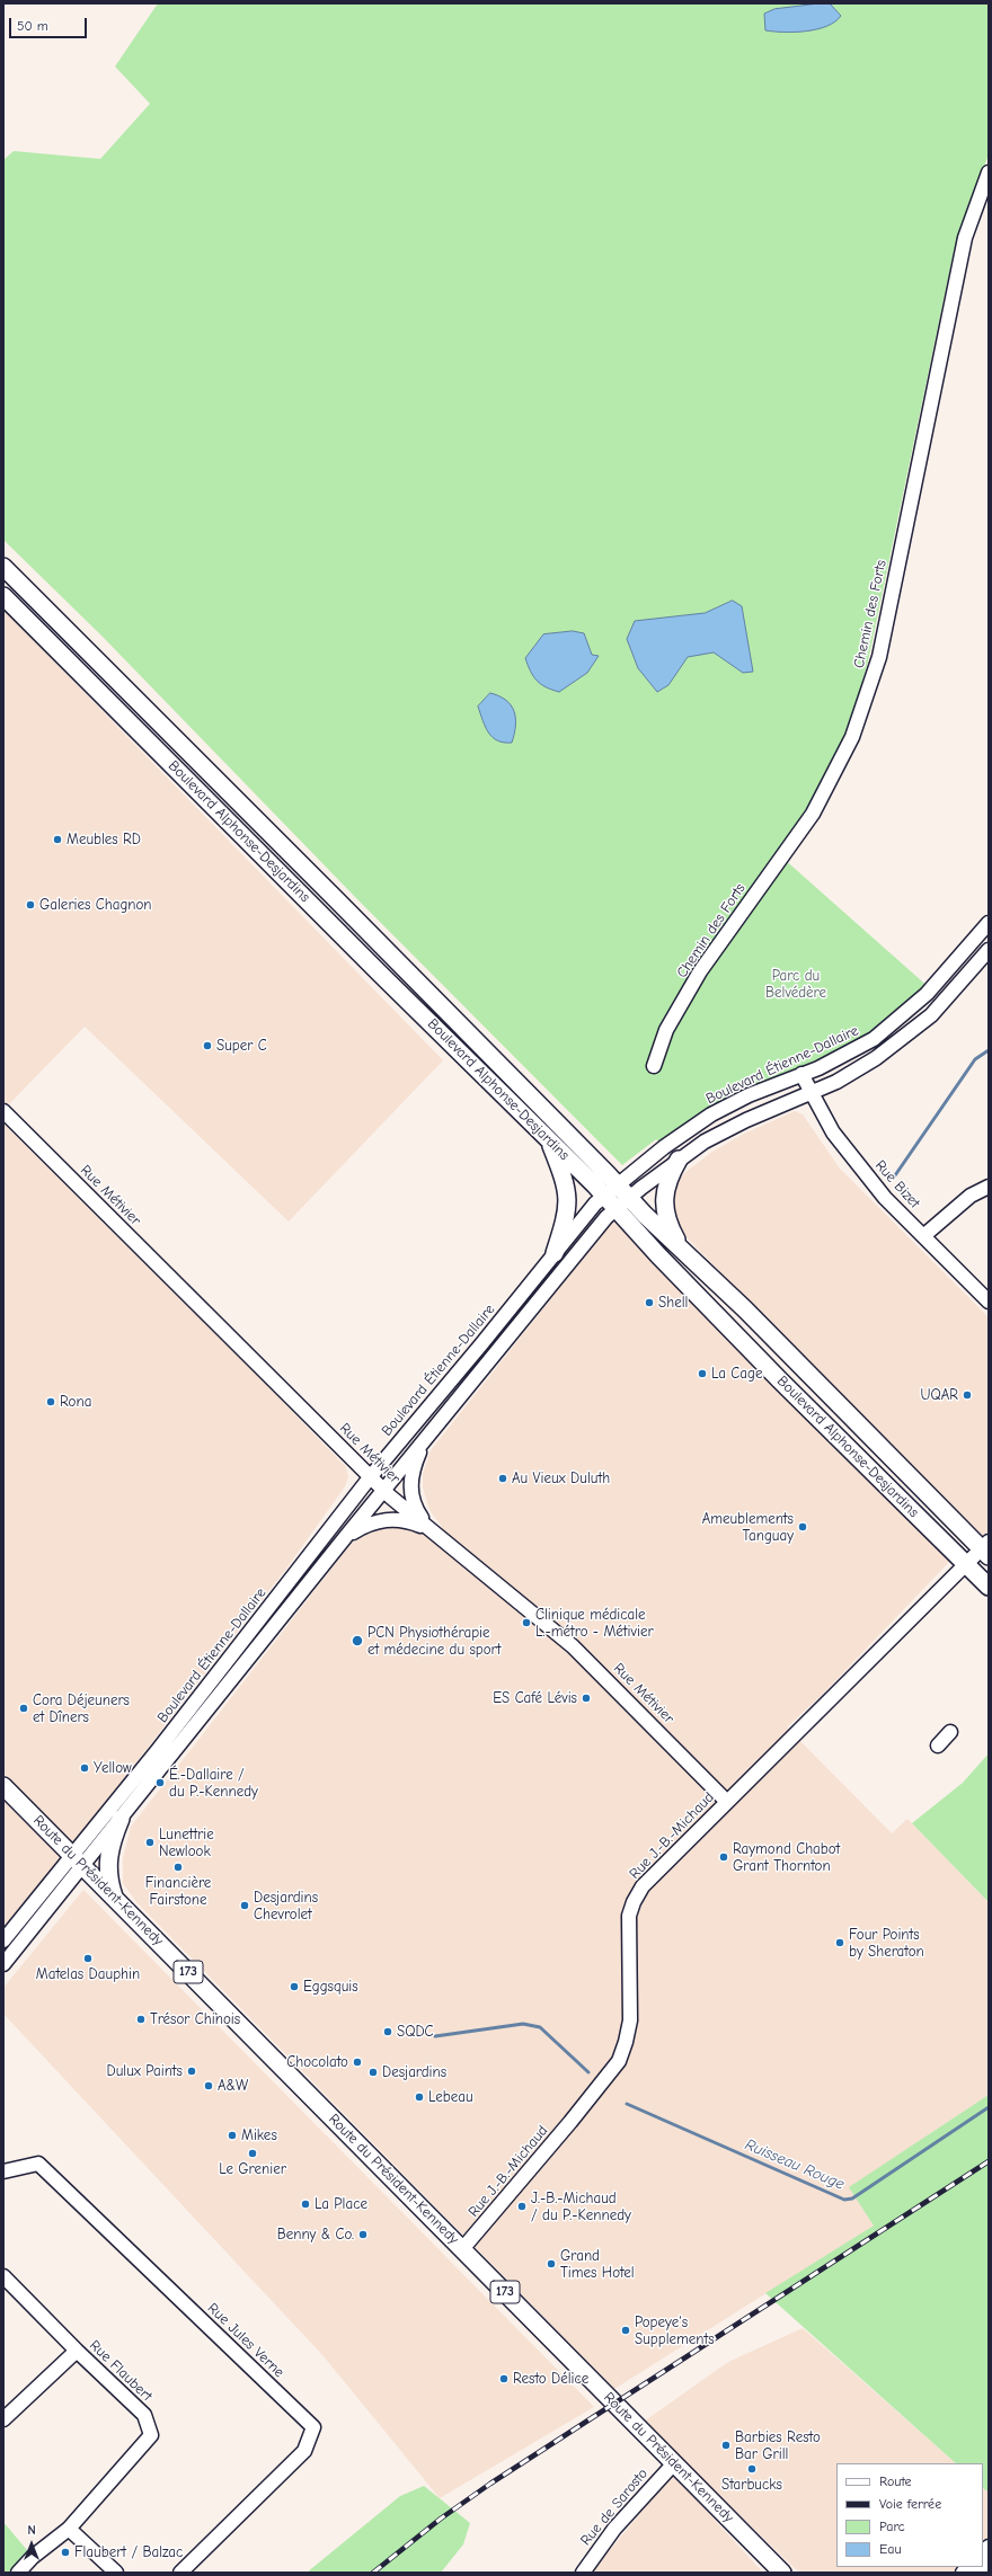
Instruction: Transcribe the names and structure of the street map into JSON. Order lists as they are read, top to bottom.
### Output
{
  "streets": {
    "main road": ["Boulevard Alphonse-Desjardins", "Route du Président-Kennedy", "173"],
    "street": [
      "Chemin des Forts",
      "Boulevard Étienne-Dallaire",
      "Rue Bizet",
      "Rue Métivier",
      "Rue J.-B.-Michaud",
      "Rue Jules Verne",
      "Rue Flaubert",
      "Rue de Sarosto"
    ]
  },
  "crossings": [
    ["Boulevard Alphonse-Desjardins", "Boulevard Étienne-Dallaire"],
    ["Boulevard Alphonse-Desjardins", "Rue J.-B.-Michaud"],
    ["Boulevard Étienne-Dallaire", "Rue Bizet"],
    ["Boulevard Étienne-Dallaire", "Rue Métivier"],
    ["Boulevard Étienne-Dallaire", "Route du Président-Kennedy"],
    ["Rue Métivier", "Rue J.-B.-Michaud"],
    ["Rue J.-B.-Michaud", "Route du Président-Kennedy"],
    ["Route du Président-Kennedy", "Rue de Sarosto"]
  ],
  "water": ["Ruisseau Rouge"],
  "parks": ["Parc du Belvédère"],
  "places": [
    "Meubles RD",
    "Galeries Chagnon",
    "Super C",
    "Shell",
    "La Cage",
    "UQAR",
    "Rona",
    "Au Vieux Duluth",
    "Ameublements Tanguay",
    "Clinique médicale L.-métro - Métivier",
    "PCN Physiothérapie et médecine du sport",
    "ES Café Lévis",
    "Cora Déjeuners et Dîners",
    "Yellow",
    "É.-Dallaire / du P.-Kennedy",
    "Lunettrie Newlook",
    "Raymond Chabot Grant Thornton",
    "Financière Fairstone",
    "Desjardins Chevrolet",
    "Four Points by Sheraton",
    "Matelas Dauphin",
    "Eggsquis",
    "Trésor Chinois",
    "SQDC",
    "Chocolato",
    "Dulux Paints",
    "Desjardins",
    "A&W",
    "Lebeau",
    "Mikes",
    "Le Grenier",
    "La Place",
    "J.-B.-Michaud / du P.-Kennedy",
    "Benny & Co.",
    "Grand Times Hotel",
    "Popeye's Supplements",
    "Resto Délice",
    "Barbies Resto Bar Grill",
    "Starbucks",
    "Flaubert / Balzac"
  ],
  "legend": [
    "Route",
    "Voie ferrée",
    "Parc",
    "Eau"
  ],
  "scale_bar": "50 m",
  "north": "top"
}
